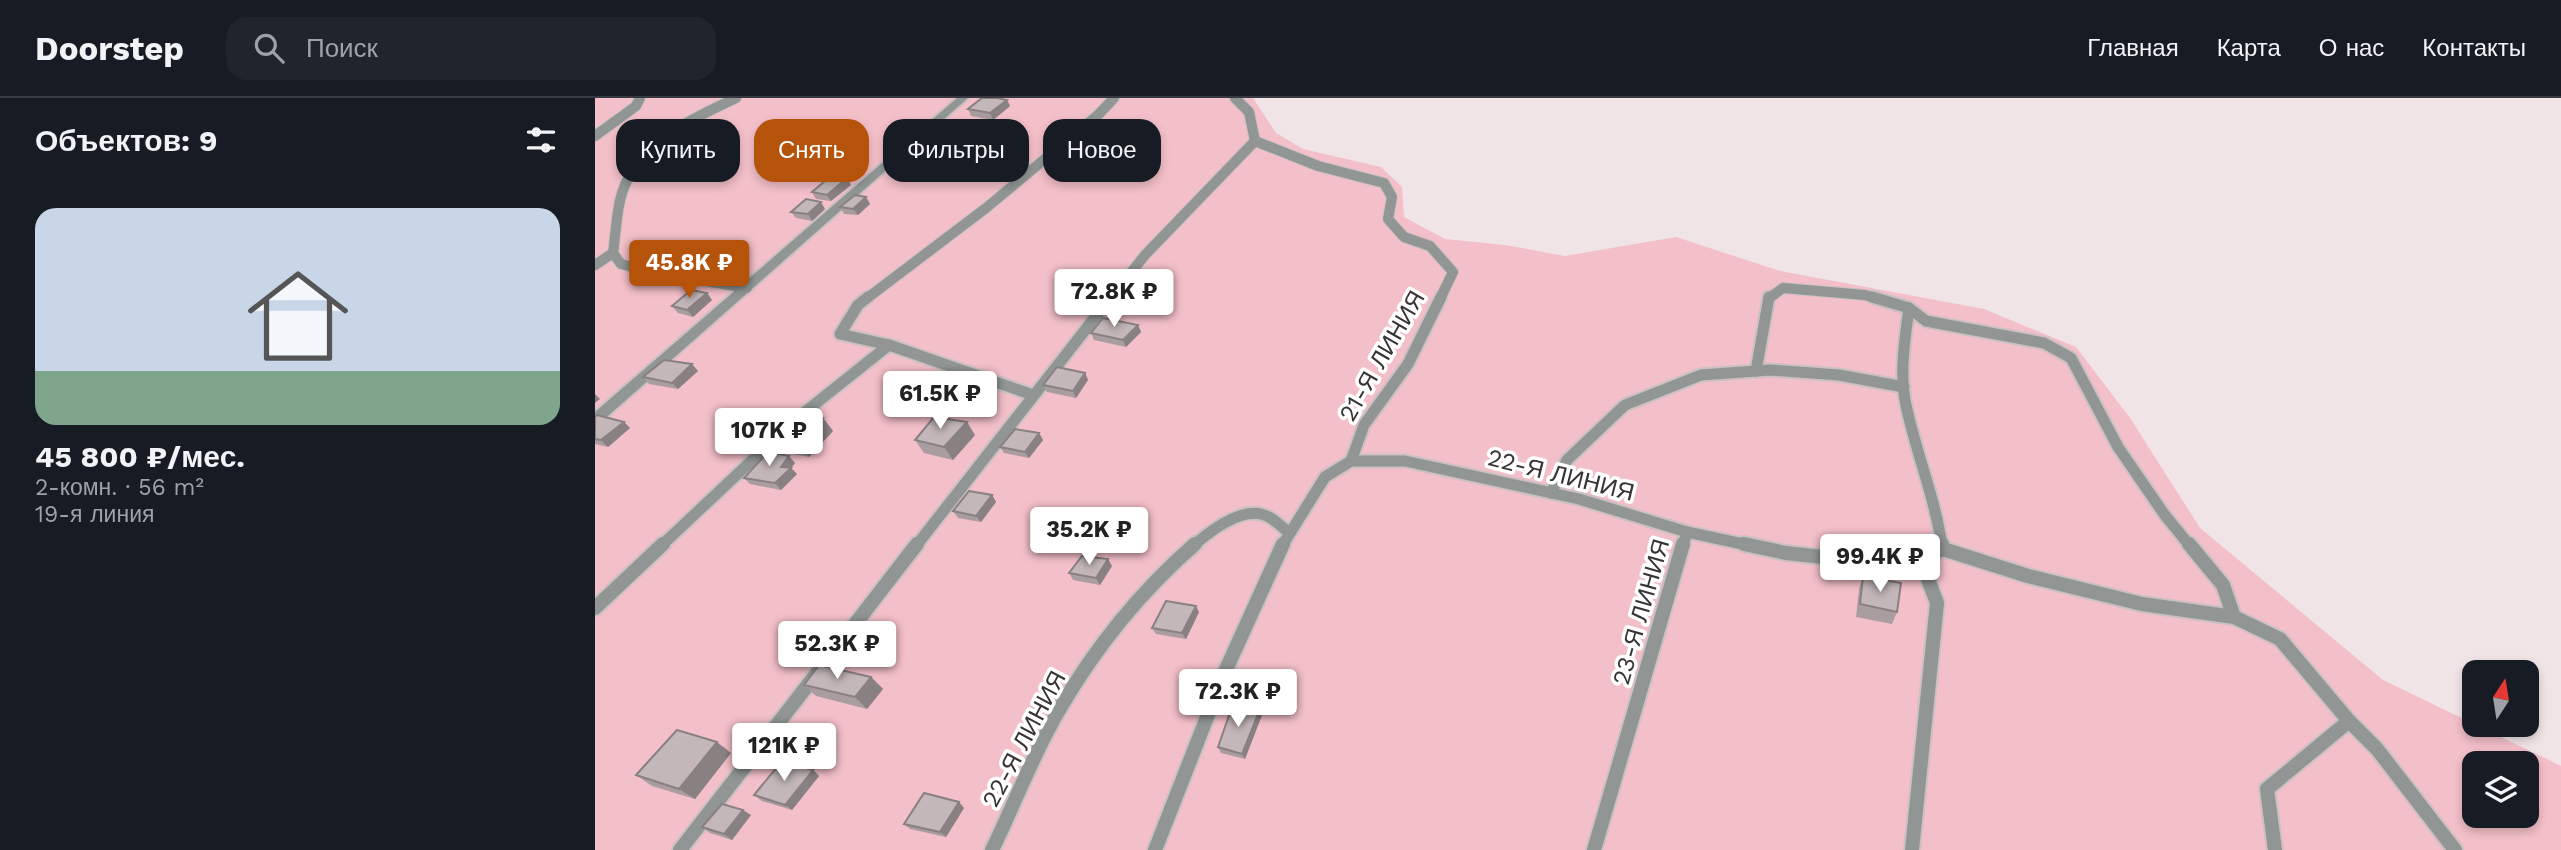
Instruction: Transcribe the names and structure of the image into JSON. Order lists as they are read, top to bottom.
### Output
{
  "streets": {
    "lane": ["21-Я ЛИНИЯ", "22-Я ЛИНИЯ", "23-Я ЛИНИЯ"]
  },
  "crossings": [
    ["21-Я ЛИНИЯ", "22-Я ЛИНИЯ"],
    ["22-Я ЛИНИЯ", "23-Я ЛИНИЯ"]
  ],
  "north": "top",
  "page": {
    "header": "Doorstep",
    "search": "Поиск",
    "nav": [
      "Главная",
      "Карта",
      "О нас",
      "Контакты"
    ],
    "heading": "Объектов: 9",
    "chip": [
      "Купить",
      "Снять",
      "Фильтры",
      "Новое"
    ],
    "list": [
      {
        "name": "45 800 ₽/мес.",
        "note": "2-комн. · 56 m² · 19-я линия"
      }
    ],
    "price": [
      "45.8K ₽",
      "72.8K ₽",
      "61.5K ₽",
      "107K ₽",
      "35.2K ₽",
      "99.4K ₽",
      "52.3K ₽",
      "72.3K ₽",
      "121K ₽"
    ]
  }
}
